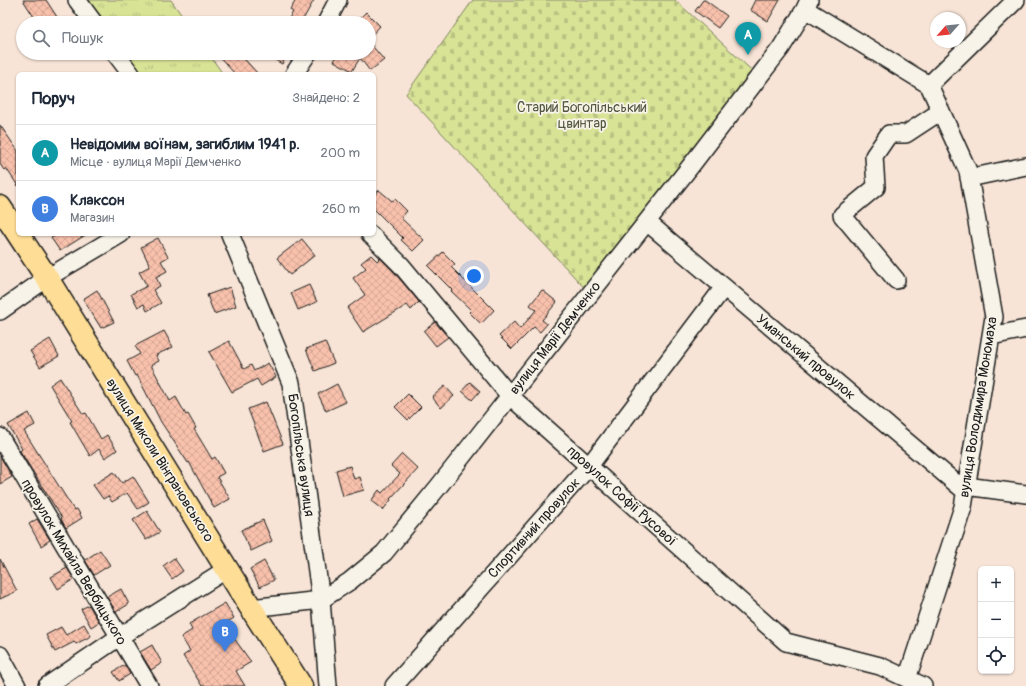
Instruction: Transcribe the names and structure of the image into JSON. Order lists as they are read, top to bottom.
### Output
{
  "streets": {
    "main road": ["вулиця Миколи Вінграновського"],
    "street": [
      "вулиця Марії Демченко",
      "Уманський провулок",
      "вулиця Володимира Мономаха",
      "Богопільська вулиця",
      "провулок Софії Русової",
      "Спортивний провулок",
      "провулок Михайла Вербицького"
    ]
  },
  "crossings": [
    ["вулиця Марії Демченко", "Уманський провулок"],
    ["вулиця Марії Демченко", "Богопільська вулиця"],
    ["вулиця Марії Демченко", "вулиця Миколи Вінграновського"],
    ["вулиця Марії Демченко", "провулок Софії Русової"],
    ["Уманський провулок", "вулиця Володимира Мономаха"],
    ["Уманський провулок", "Спортивний провулок"],
    ["вулиця Володимира Мономаха", "провулок Софії Русової"],
    ["провулок Софії Русової", "Спортивний провулок"]
  ],
  "parks": ["Старий Богопільський цвинтар"],
  "north": "bottom left",
  "page": {
    "search": "Пошук",
    "pins": ["A", "B"],
    "heading": ["Поруч", "Знайдено: 2"],
    "list": [
      {
        "mark": "A",
        "name": "Невідомим воїнам, загиблим 1941 р.",
        "note": "Місце · вулиця Марії Демченко",
        "value": "200 m"
      },
      {
        "mark": "B",
        "name": "Клаксон",
        "note": "Магазин",
        "value": "260 m"
      }
    ],
    "map_buttons": ["+", "−"]
  }
}
